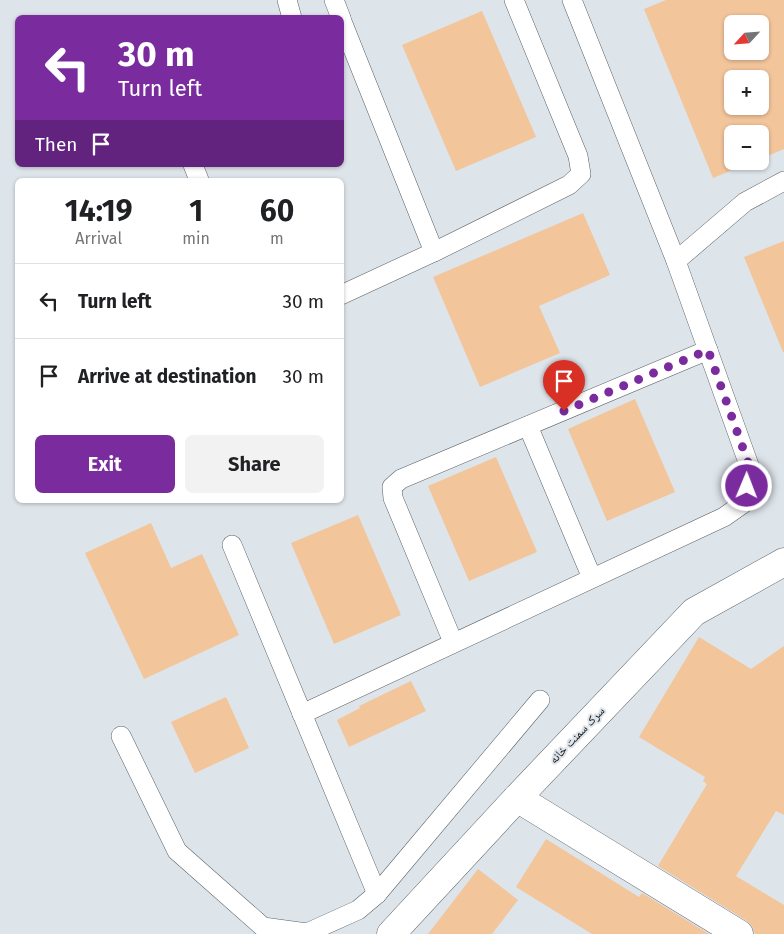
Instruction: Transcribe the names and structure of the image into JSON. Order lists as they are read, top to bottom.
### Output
{
  "streets": {
    "street": ["سرک سمنت خانه"]
  },
  "north": "bottom left",
  "page": {
    "map_buttons": ["+", "−"],
    "turn": ["30 m", "Turn left"],
    "then": "Then",
    "eta": [
      "14:19",
      "Arrival",
      "1",
      "min",
      "60",
      "m"
    ],
    "list": [
      {
        "name": "Turn left",
        "value": "30 m"
      },
      {
        "name": "Arrive at destination",
        "value": "30 m"
      }
    ],
    "buttons": ["Exit", "Share"]
  }
}
